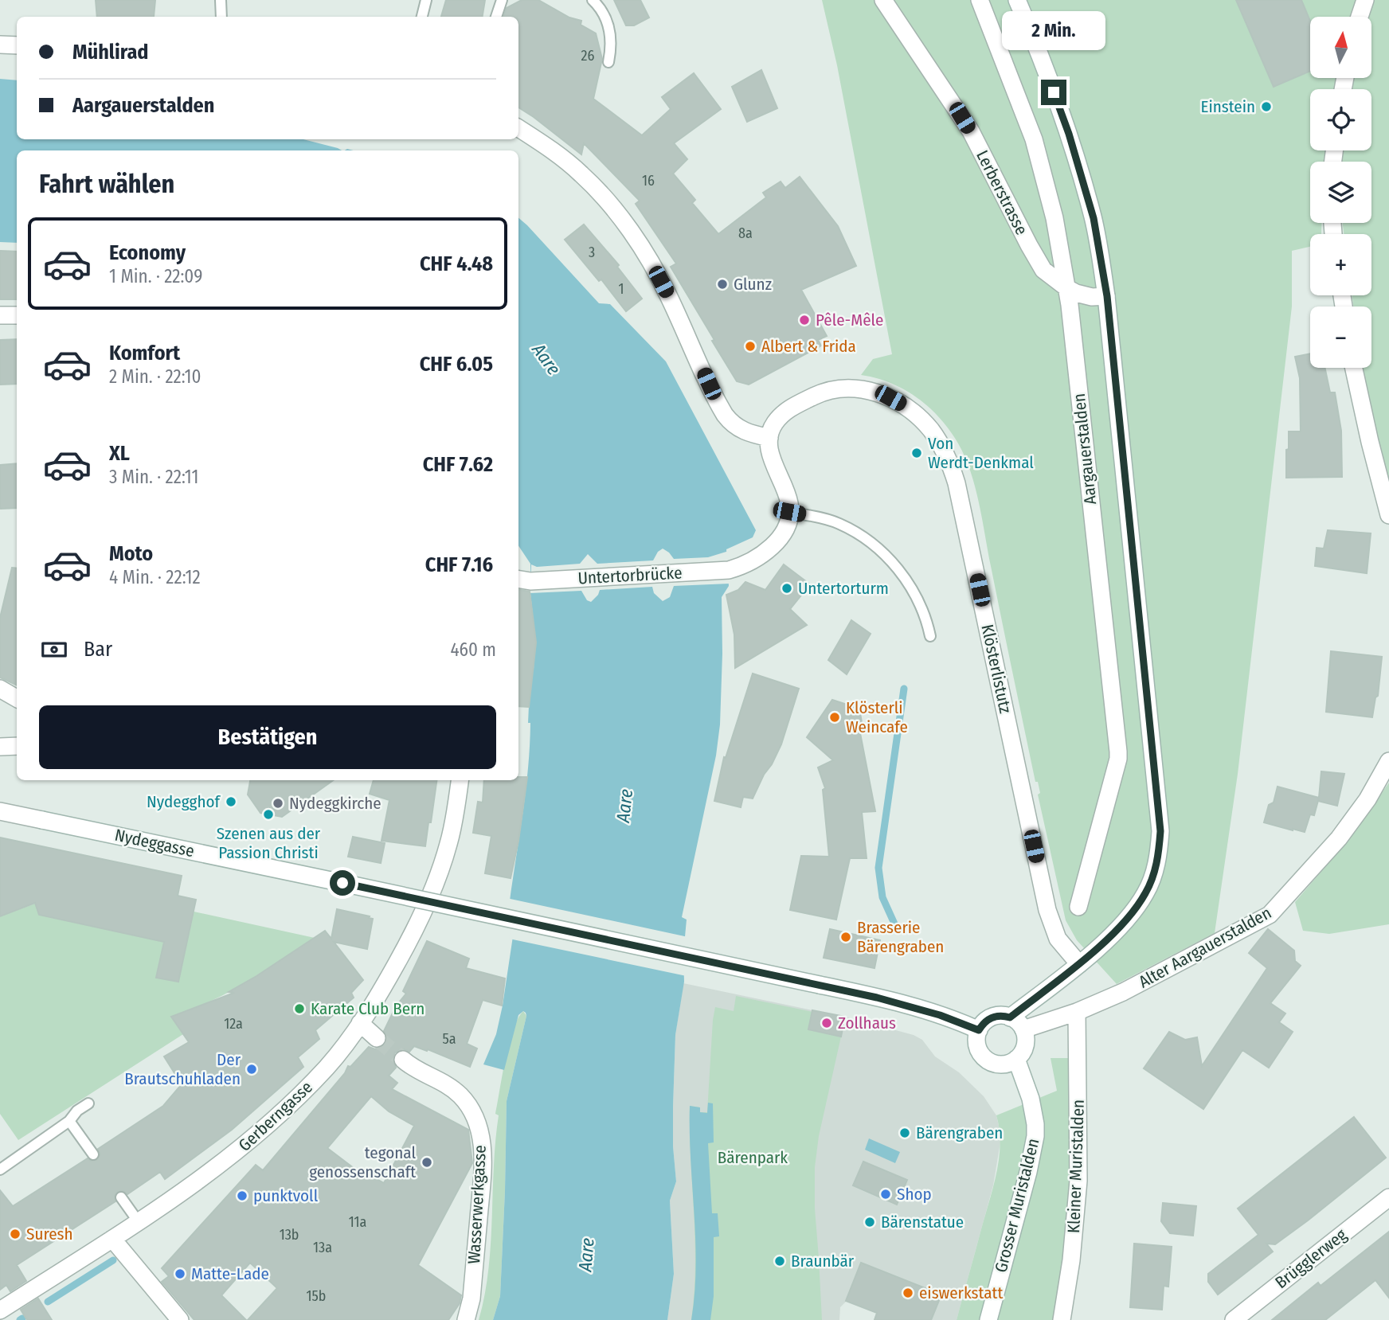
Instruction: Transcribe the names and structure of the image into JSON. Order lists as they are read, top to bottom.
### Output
{
  "streets": {
    "street": [
      "Lerberstrasse",
      "Aargauerstalden",
      "Untertorbrücke",
      "Klösterlistutz",
      "Nydeggasse",
      "Alter Aargauerstalden",
      "Gerberngasse",
      "Kleiner Muristalden",
      "Wasserwerkgasse",
      "Grosser Muristalden",
      "Brügglerweg"
    ]
  },
  "crossings": [
    ["Lerberstrasse", "Aargauerstalden"],
    ["Nydeggasse", "Alter Aargauerstalden"],
    ["Nydeggasse", "Grosser Muristalden"],
    ["Alter Aargauerstalden", "Kleiner Muristalden"],
    ["Alter Aargauerstalden", "Grosser Muristalden"]
  ],
  "water": ["Aare"],
  "parks": ["Bärenpark"],
  "places": [
    "Einstein",
    "Glunz",
    "Pêle-Mêle",
    "Albert & Frida",
    "Von Werdt-Denkmal",
    "Untertorturm",
    "Klösterli Weincafe",
    "Nydegghof",
    "Nydeggkirche",
    "Szenen aus der Passion Christi",
    "Brasserie Bärengraben",
    "Karate Club Bern",
    "Zollhaus",
    "Der Brautschuhladen",
    "Bärengraben",
    "tegonal genossenschaft",
    "Shop",
    "punktvoll",
    "Bärenstatue",
    "Suresh",
    "Braunbär",
    "Matte-Lade",
    "eiswerkstatt"
  ],
  "house_numbers": [
    "26",
    "16",
    "8a",
    "3",
    "1",
    "12a",
    "5a",
    "11a",
    "13b",
    "13a",
    "15b"
  ],
  "north": "top",
  "page": {
    "bubble": "2 Min.",
    "map_buttons": ["+", "−"],
    "banner": ["Mühlirad", "Aargauerstalden"],
    "heading": "Fahrt wählen",
    "list": [
      {
        "name": "Economy",
        "note": "1 Min. · 22:09",
        "value": "CHF 4.48"
      },
      {
        "name": "Komfort",
        "note": "2 Min. · 22:10",
        "value": "CHF 6.05"
      },
      {
        "name": "XL",
        "note": "3 Min. · 22:11",
        "value": "CHF 7.62"
      },
      {
        "name": "Moto",
        "note": "4 Min. · 22:12",
        "value": "CHF 7.16"
      }
    ],
    "pay": ["Bar", "460 m"],
    "buttons": "Bestätigen"
  }
}
